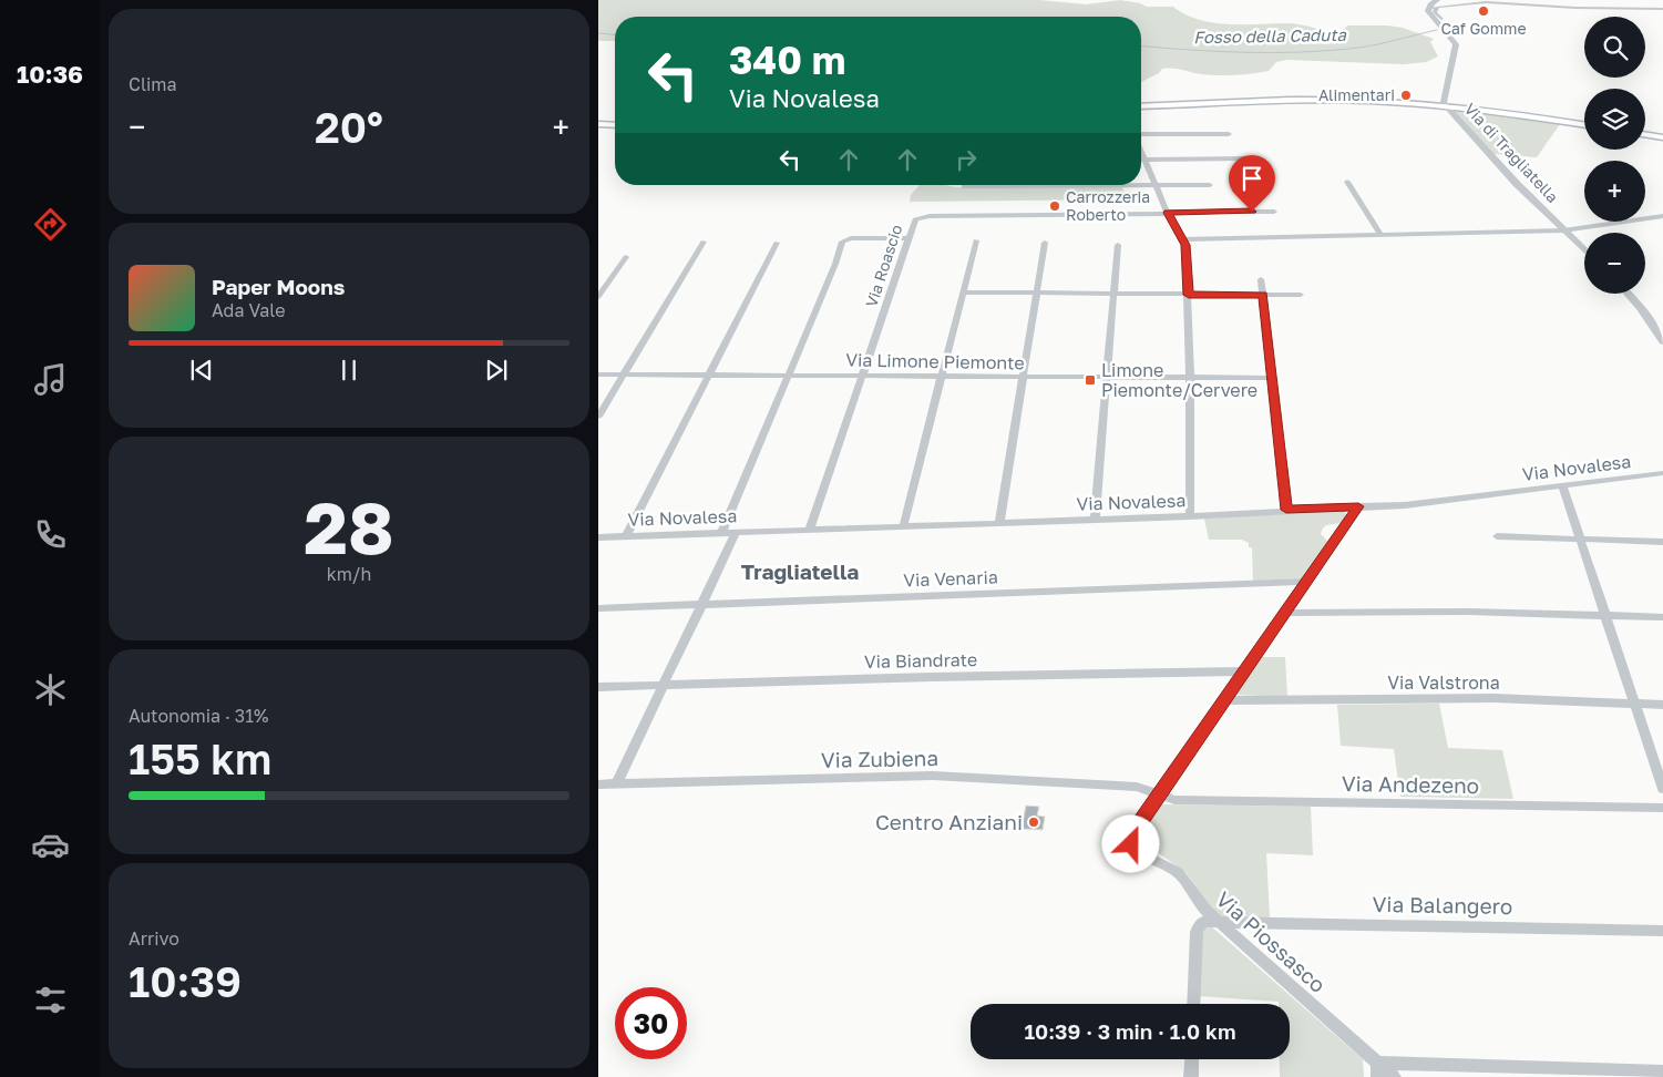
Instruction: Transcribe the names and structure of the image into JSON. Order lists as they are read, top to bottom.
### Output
{
  "streets": {
    "street": [
      "Via di Tragliatella",
      "Via Roascio",
      "Via Limone Piemonte",
      "Via Novalesa",
      "Via Venaria",
      "Via Biandrate",
      "Via Valstrona",
      "Via Zubiena",
      "Via Andezeno",
      "Via Balangero",
      "Via Piossasco"
    ]
  },
  "crossings": [
    ["Via Roascio", "Via Limone Piemonte"],
    ["Via Roascio", "Via Novalesa"],
    ["Via Novalesa", "Via Piossasco"],
    ["Via Venaria", "Via Piossasco"],
    ["Via Biandrate", "Via Piossasco"],
    ["Via Valstrona", "Via Piossasco"],
    ["Via Zubiena", "Via Andezeno"],
    ["Via Zubiena", "Via Piossasco"],
    ["Via Andezeno", "Via Piossasco"],
    ["Via Balangero", "Via Piossasco"]
  ],
  "districts": ["Tragliatella"],
  "water": ["Fosso della Caduta"],
  "places": {
    "other": [
      "Caf Gomme",
      "Alimentari",
      "Carrozzeria Roberto",
      "Centro Anziani"
    ],
    "transit": ["Limone Piemonte/Cervere"]
  },
  "page": {
    "tabs": "10:36",
    "tile": [
      "Clima",
      ["28", "km/h"],
      ["Autonomia · 31%", "155 km"],
      ["Arrivo", "10:39"]
    ],
    "map_buttons": ["+", "−"],
    "turn": ["340 m", "Via Novalesa"],
    "heat": ["−", "20°", "+"],
    "song": ["Paper Moons", "Ada Vale"],
    "limit": "30",
    "trip": "10:39 · 3 min · 1.0 km"
  }
}
